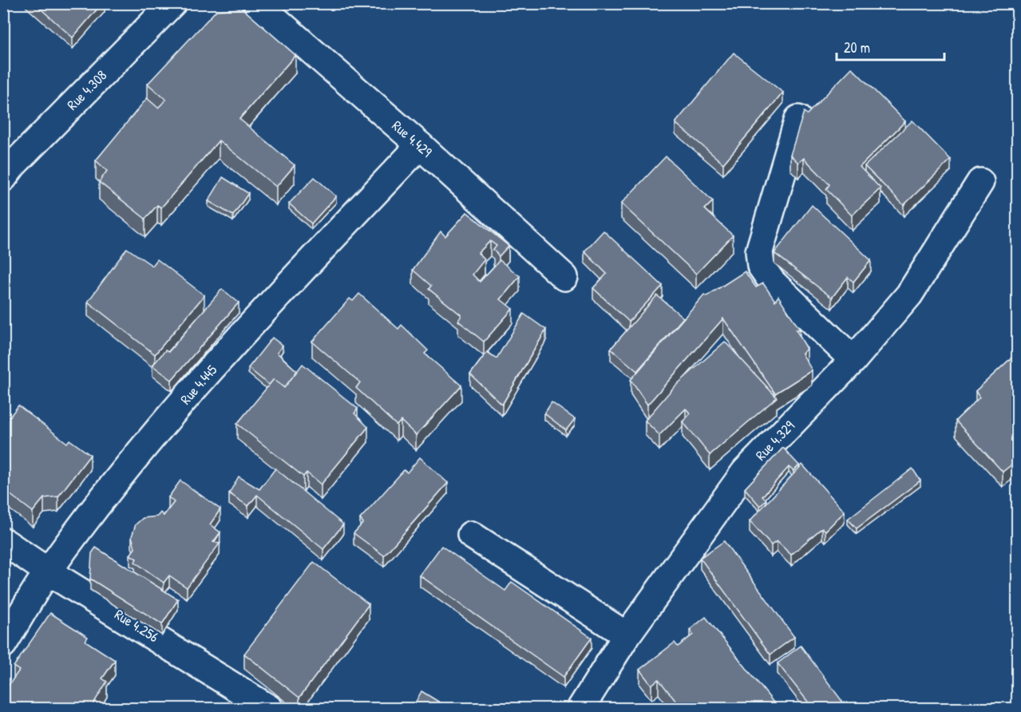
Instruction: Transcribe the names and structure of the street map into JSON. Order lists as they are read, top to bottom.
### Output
{
  "streets": {
    "street": [
      "Rue 4.308",
      "Rue 4.429",
      "Rue 4.445",
      "Rue 4.329",
      "Rue 4.256"
    ]
  },
  "crossings": [
    ["Rue 4.429", "Rue 4.445"],
    ["Rue 4.445", "Rue 4.256"]
  ],
  "scale_bar": "20 m"
}
